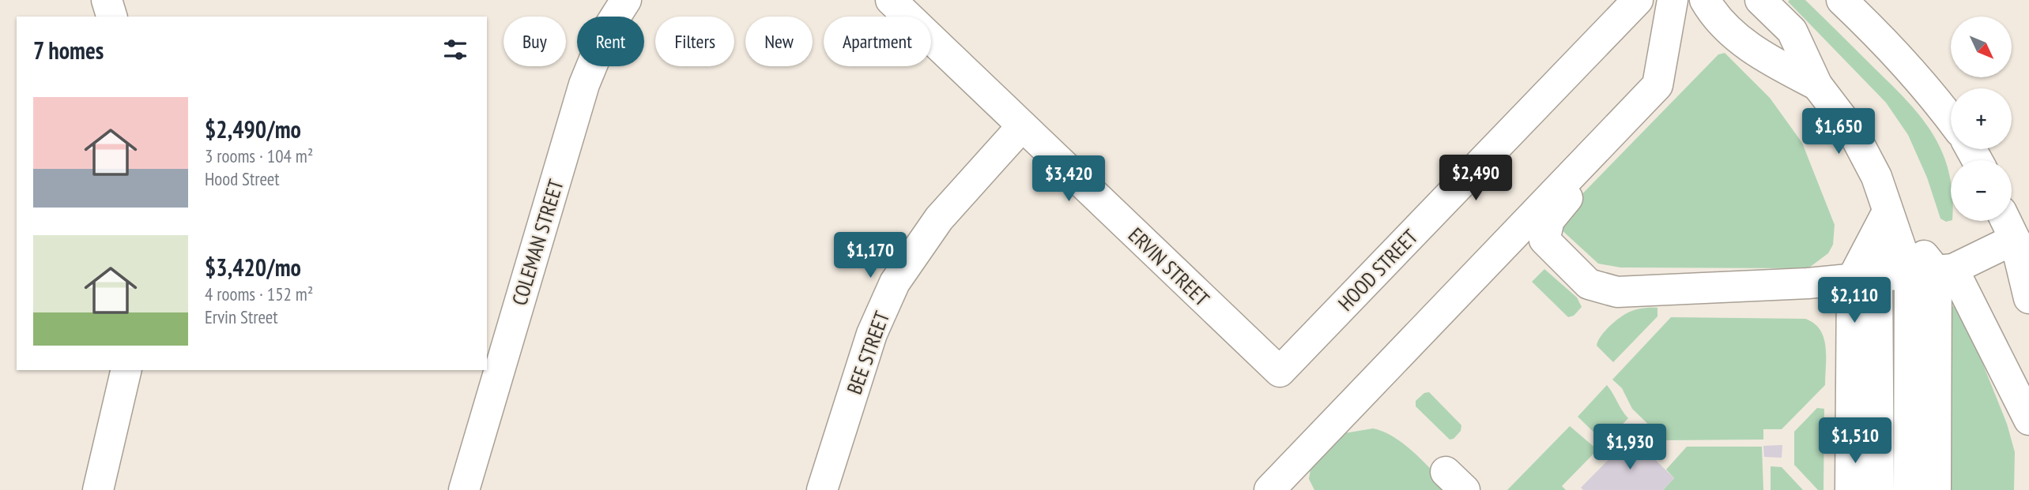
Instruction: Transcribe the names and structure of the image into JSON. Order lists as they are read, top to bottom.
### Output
{
  "streets": {
    "street": [
      "COLEMAN STREET",
      "ERVIN STREET",
      "HOOD STREET",
      "BEE STREET"
    ]
  },
  "crossings": [
    ["ERVIN STREET", "HOOD STREET"],
    ["ERVIN STREET", "BEE STREET"]
  ],
  "north": "bottom right",
  "page": {
    "map_buttons": ["+", "−"],
    "chip": [
      "Buy",
      "Rent",
      "Filters",
      "New",
      "Apartment"
    ],
    "heading": "7 homes",
    "list": [
      {
        "name": "$2,490/mo",
        "note": "3 rooms · 104 m² · Hood Street"
      },
      {
        "name": "$3,420/mo",
        "note": "4 rooms · 152 m² · Ervin Street"
      }
    ],
    "price": [
      "$1,650",
      "$2,490",
      "$3,420",
      "$1,170",
      "$2,110",
      "$1,510",
      "$1,930"
    ]
  }
}
